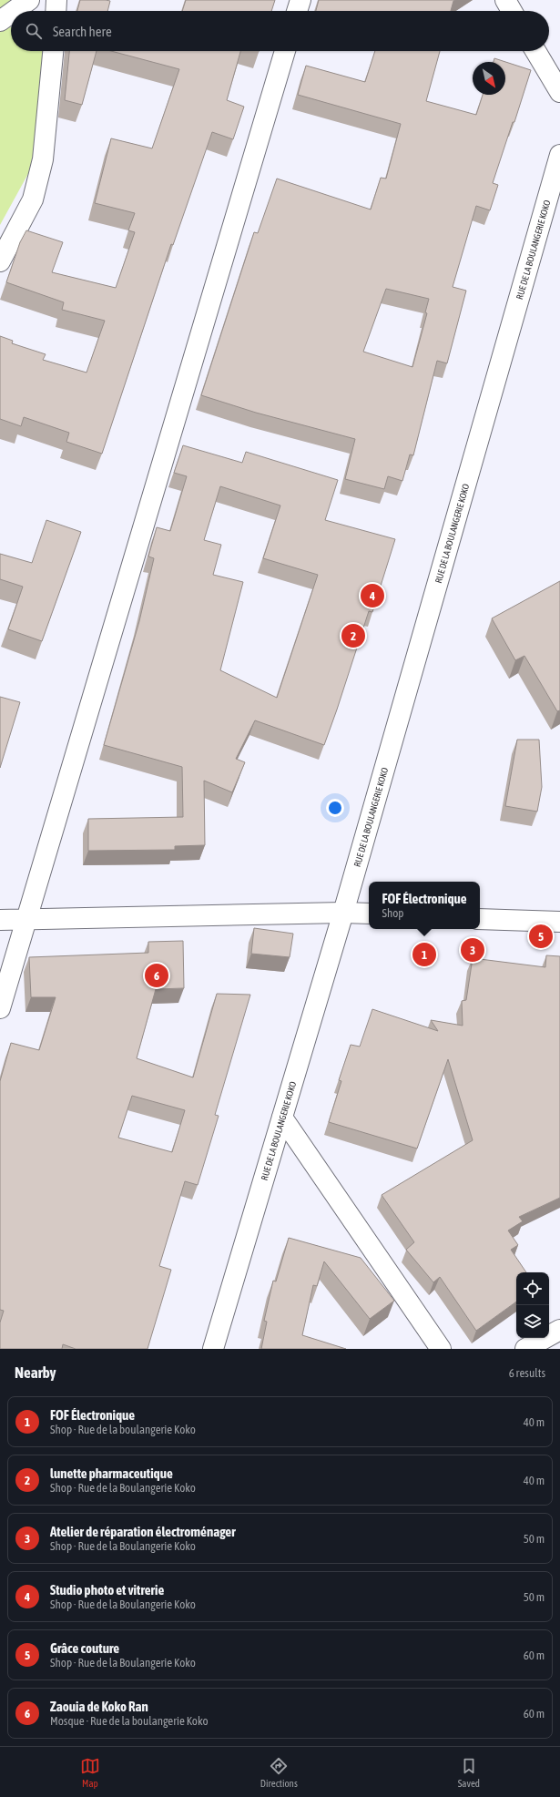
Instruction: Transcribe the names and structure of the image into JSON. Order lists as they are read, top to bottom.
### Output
{
  "streets": {
    "street": ["RUE DE LA BOULANGERIE KOKO"]
  },
  "north": "bottom right",
  "page": {
    "search": "Search here",
    "pins": [
      "4",
      "2",
      "5",
      "3",
      "1",
      "6"
    ],
    "popup": ["FOF Électronique", "Shop"],
    "heading": ["Nearby", "6 results"],
    "list": [
      {
        "mark": "1",
        "name": "FOF Électronique",
        "note": "Shop · Rue de la boulangerie Koko",
        "value": "40 m"
      },
      {
        "mark": "2",
        "name": "lunette pharmaceutique",
        "note": "Shop · Rue de la Boulangerie Koko",
        "value": "40 m"
      },
      {
        "mark": "3",
        "name": "Atelier de réparation électroménager",
        "note": "Shop · Rue de la Boulangerie Koko",
        "value": "50 m"
      },
      {
        "mark": "4",
        "name": "Studio photo et vitrerie",
        "note": "Shop · Rue de la Boulangerie Koko",
        "value": "50 m"
      },
      {
        "mark": "5",
        "name": "Grâce couture",
        "note": "Shop · Rue de la Boulangerie Koko",
        "value": "60 m"
      },
      {
        "mark": "6",
        "name": "Zaouia de Koko Ran",
        "note": "Mosque · Rue de la boulangerie Koko",
        "value": "60 m"
      }
    ],
    "nav": ["Map", "Directions", "Saved"]
  }
}
